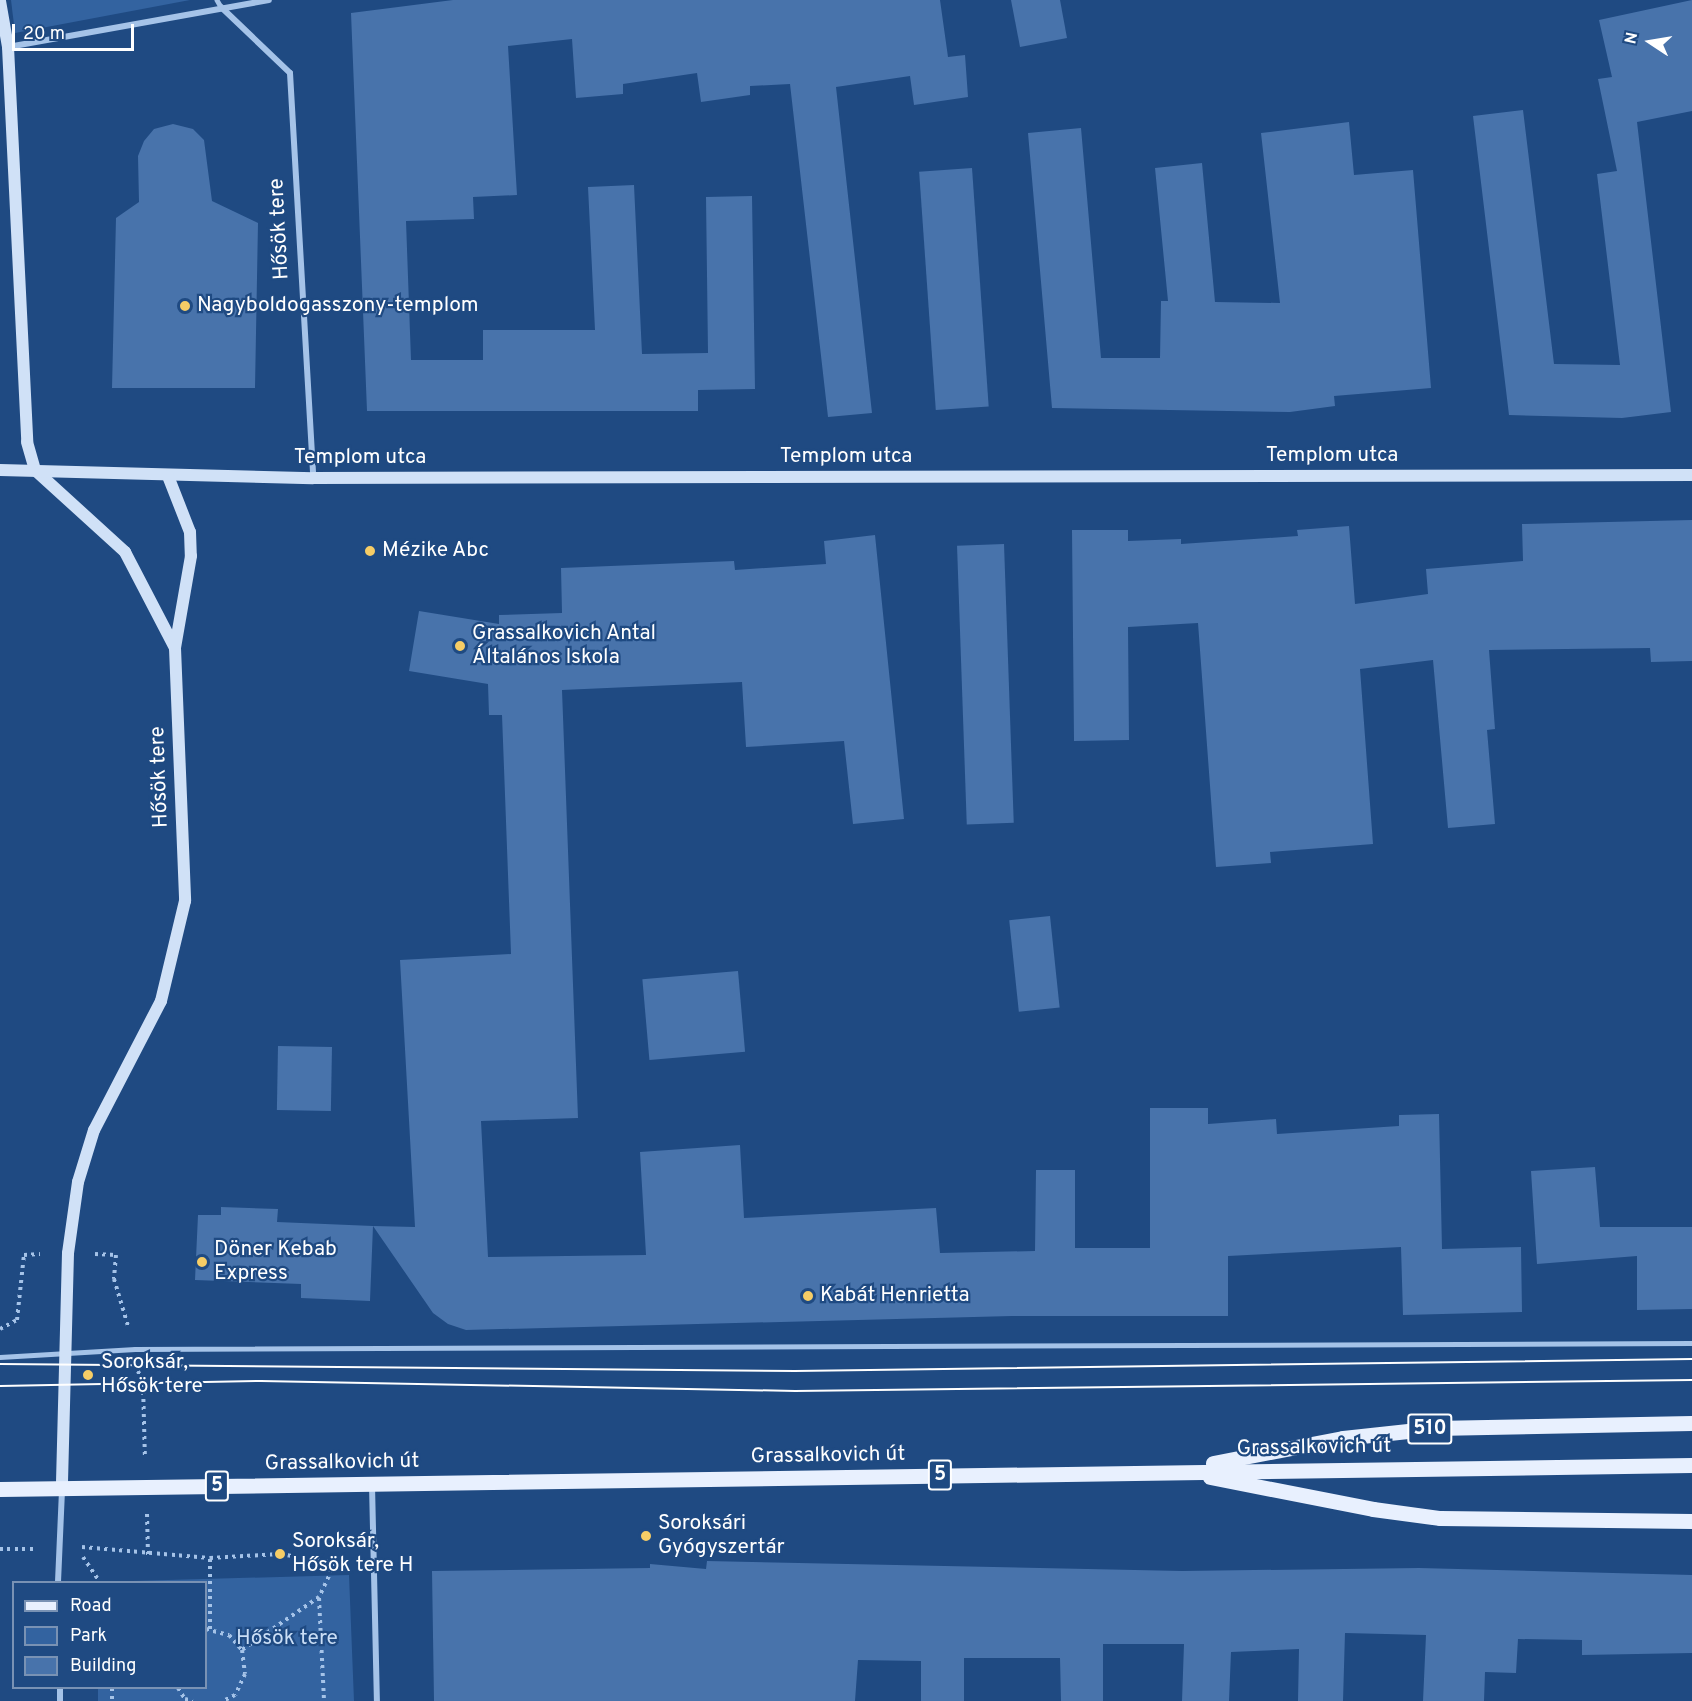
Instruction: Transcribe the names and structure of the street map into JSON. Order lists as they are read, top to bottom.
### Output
{
  "streets": {
    "main road": ["510", "Grassalkovich út", "5"],
    "street": ["Hősök tere", "Templom utca"]
  },
  "crossings": [
    ["Hősök tere", "Templom utca"],
    ["Hősök tere", "Grassalkovich út"],
    ["510", "Grassalkovich út"]
  ],
  "parks": ["Hősök tere"],
  "places": [
    "Nagyboldogasszony-templom",
    "Mézike Abc",
    "Grassalkovich Antal Általános Iskola",
    "Döner Kebab Express",
    "Kabát Henrietta",
    "Soroksár, Hősök tere",
    "Soroksári Gyógyszertár",
    "Soroksár, Hősök tere H"
  ],
  "legend": ["Road", "Park", "Building"],
  "scale_bar": "20 m",
  "north": "left"
}
